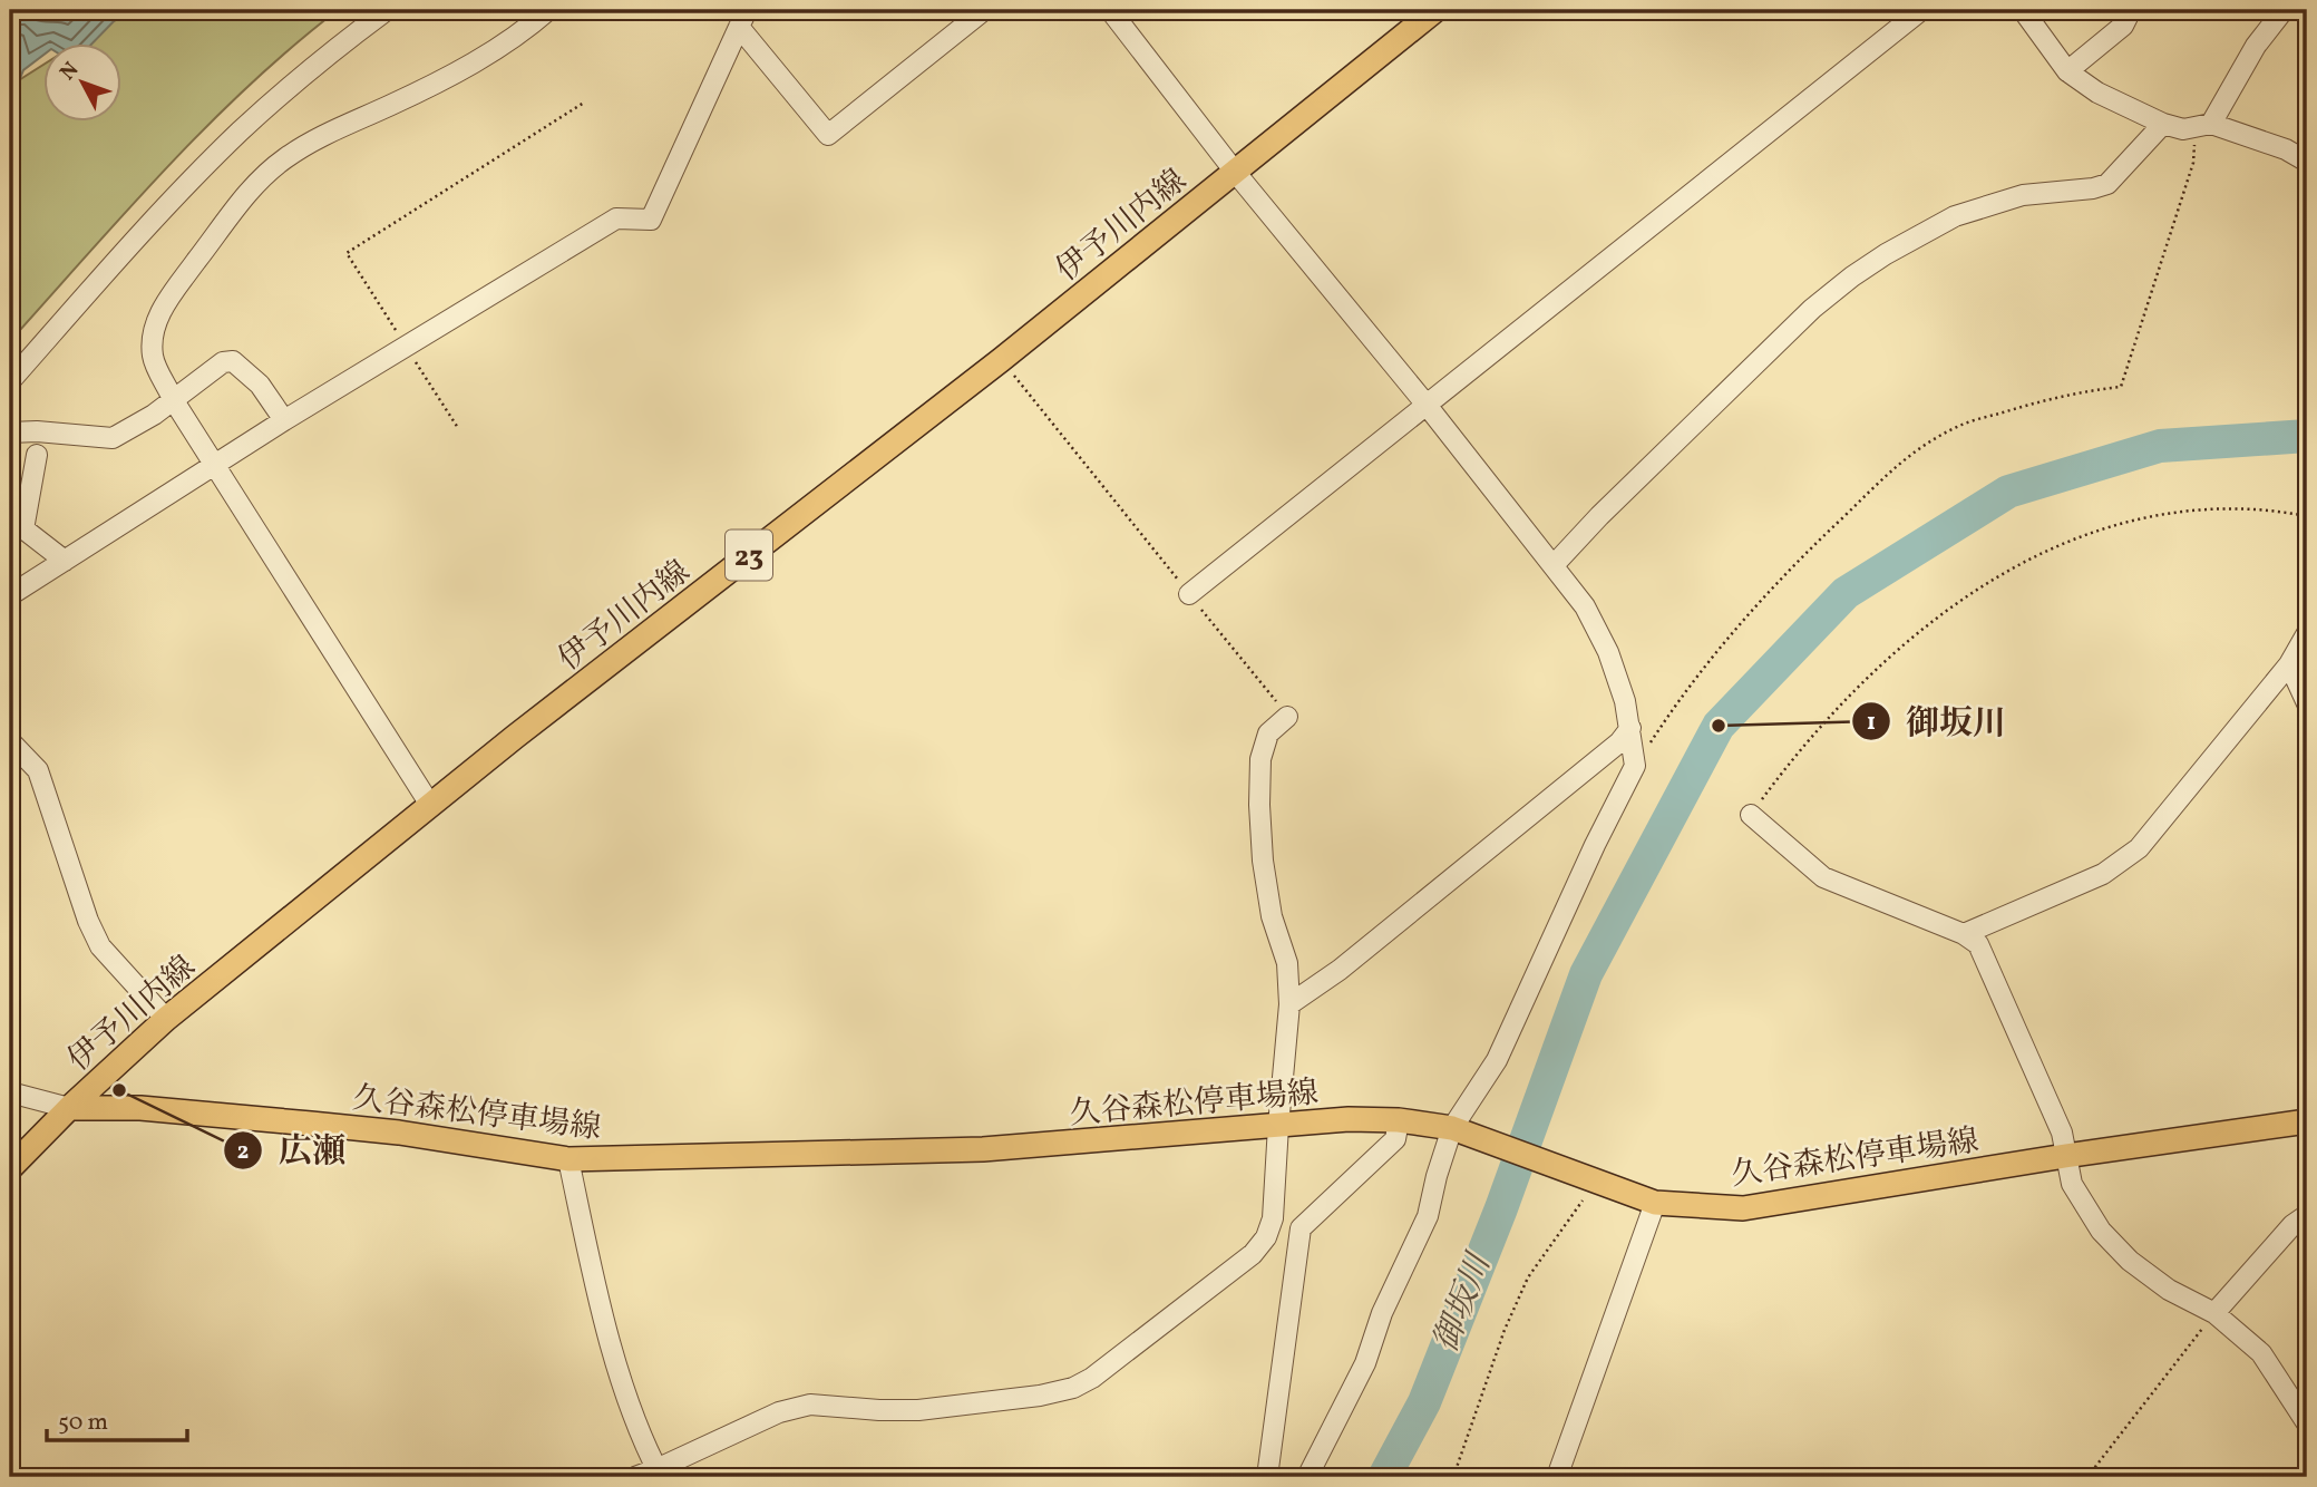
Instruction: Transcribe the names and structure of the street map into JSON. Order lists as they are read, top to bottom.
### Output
{
  "streets": {
    "main road": ["伊予川内線", "23", "久谷森松停車場線"]
  },
  "crossings": [
    ["伊予川内線", "久谷森松停車場線"]
  ],
  "water": ["御坂川"],
  "places": ["御坂川", "広瀬"],
  "scale_bar": "50 m",
  "north": "top left"
}
